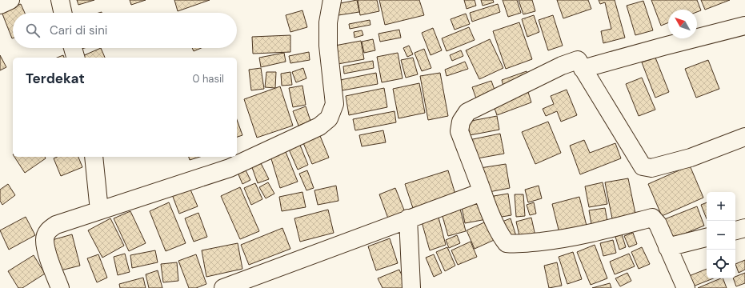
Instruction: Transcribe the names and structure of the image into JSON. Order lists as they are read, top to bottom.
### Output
{
  "north": "top left",
  "page": {
    "search": "Cari di sini",
    "heading": ["Terdekat", "0 hasil"],
    "map_buttons": ["+", "−"]
  }
}
